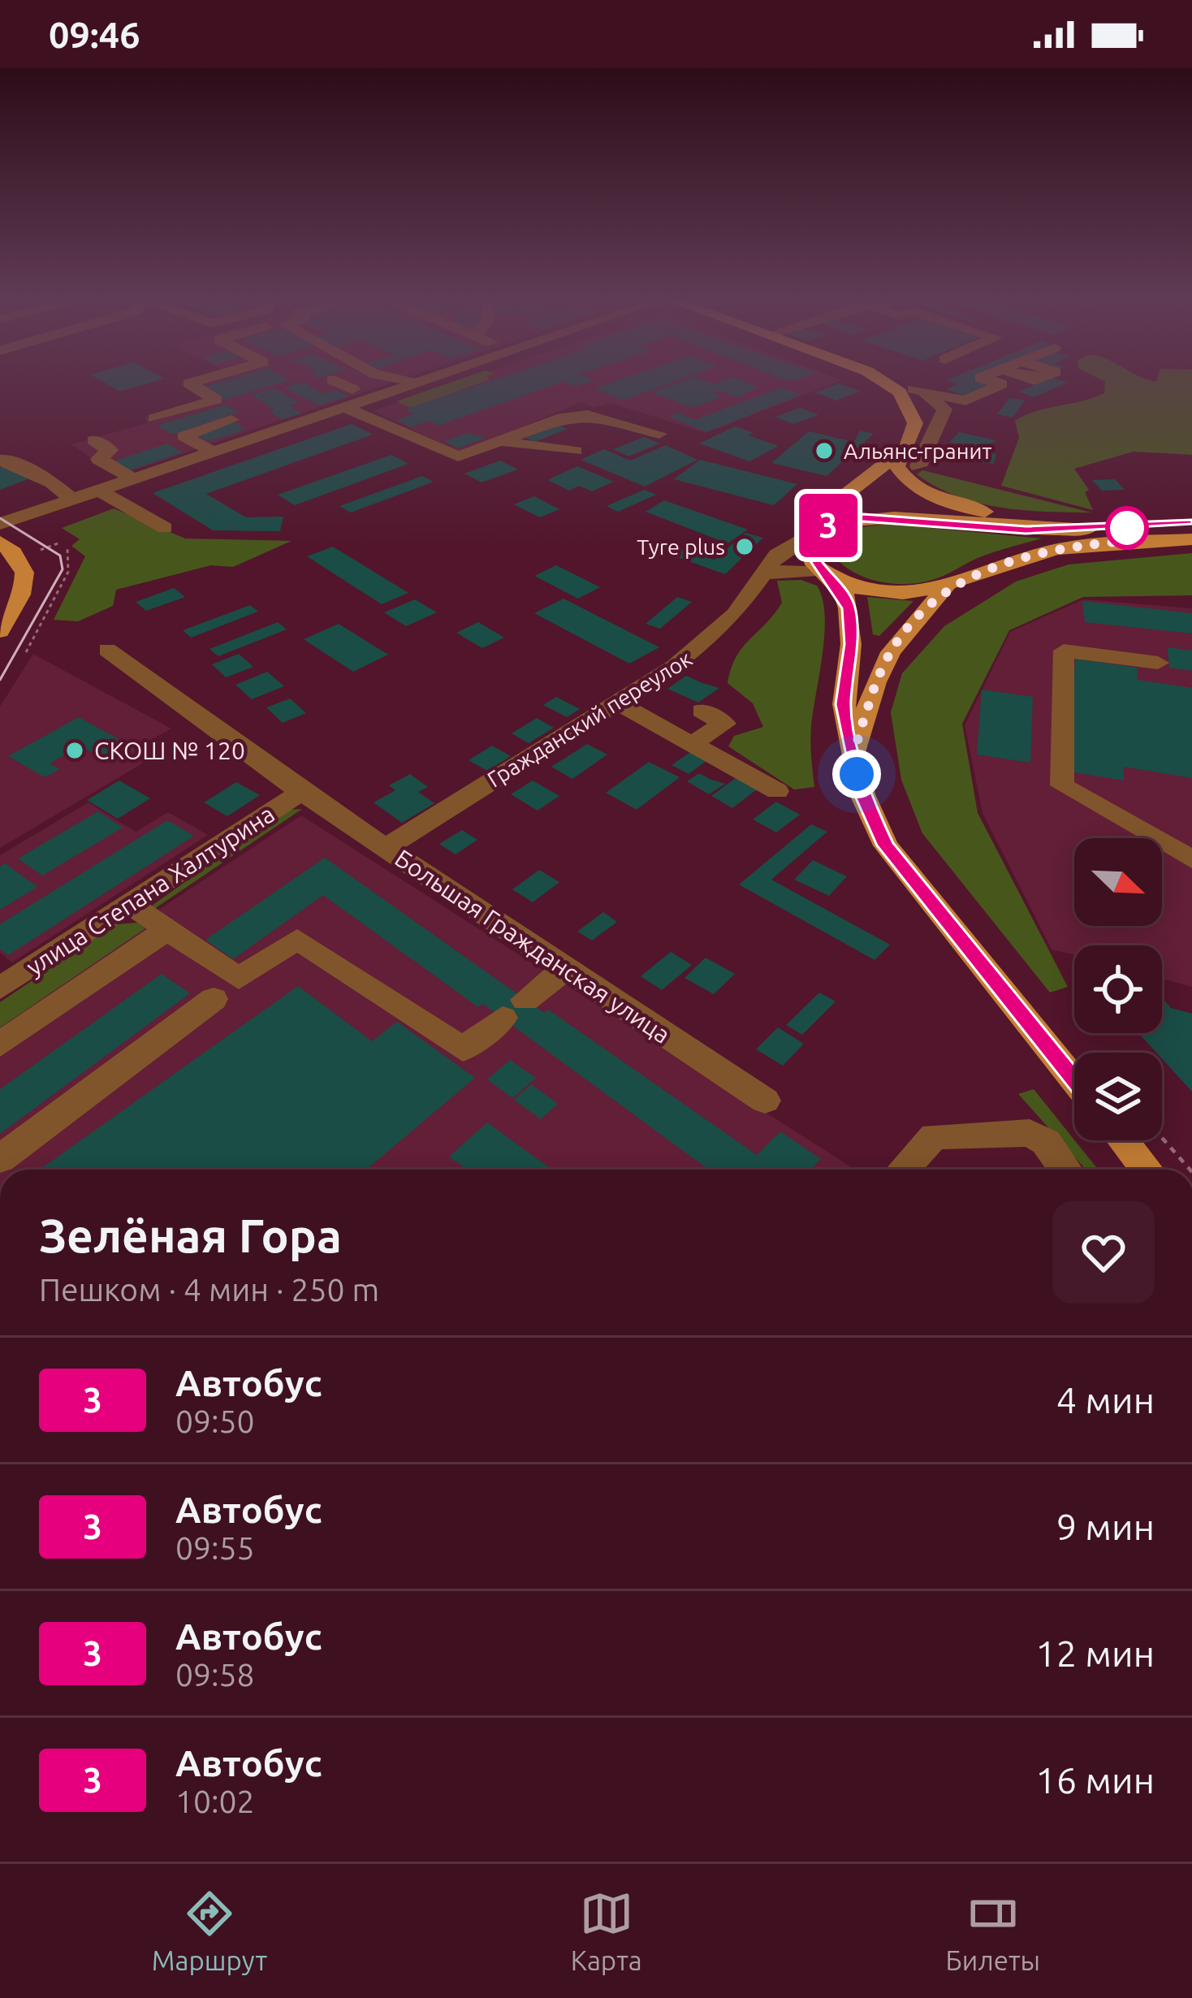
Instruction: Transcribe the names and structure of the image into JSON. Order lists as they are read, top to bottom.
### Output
{
  "streets": {
    "street": ["Гражданский переулок", "улица Степана Халтурина", "Большая Гражданская улица"]
  },
  "crossings": [
    ["Гражданский переулок", "Большая Гражданская улица"],
    ["улица Степана Халтурина", "Большая Гражданская улица"]
  ],
  "places": ["Альянс-гранит", "Tyre plus", "СКОШ № 120"],
  "lines": ["bus line 3"],
  "north": "bottom right",
  "page": {
    "status": "09:46",
    "on_map": "3",
    "heading": ["Зелёная Гора", "Пешком · 4 мин · 250 m"],
    "list": [
      {
        "mark": "3",
        "name": "Автобус",
        "note": "09:50",
        "value": "4 мин"
      },
      {
        "mark": "3",
        "name": "Автобус",
        "note": "09:55",
        "value": "9 мин"
      },
      {
        "mark": "3",
        "name": "Автобус",
        "note": "09:58",
        "value": "12 мин"
      },
      {
        "mark": "3",
        "name": "Автобус",
        "note": "10:02",
        "value": "16 мин"
      }
    ],
    "tabs": ["Маршрут", "Карта", "Билеты"]
  }
}
